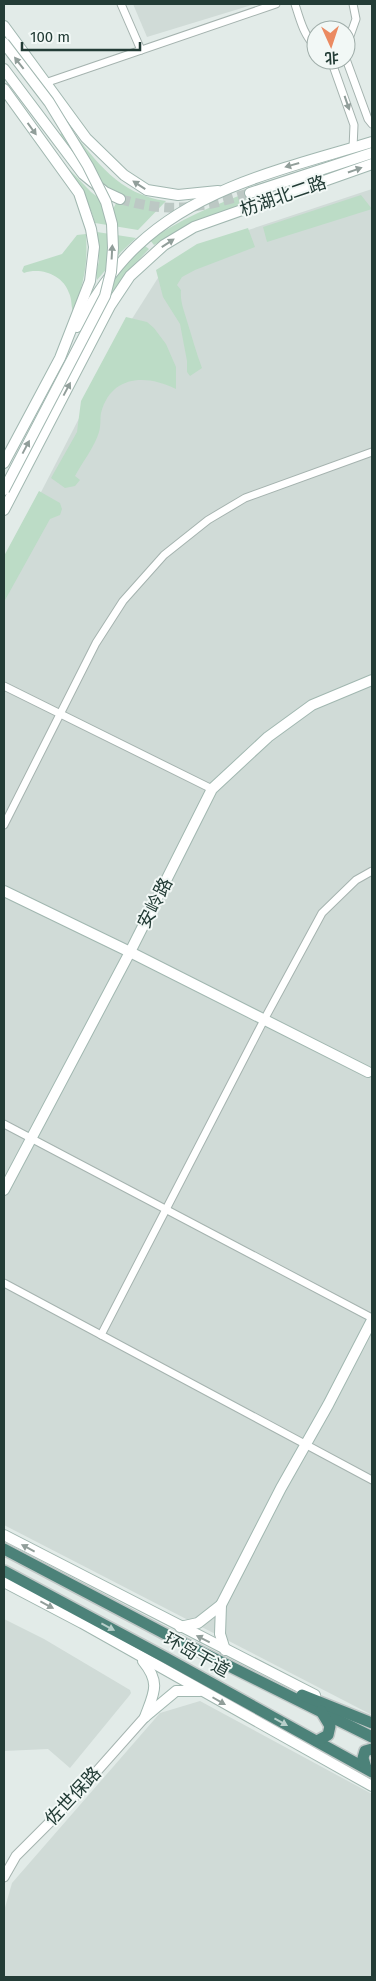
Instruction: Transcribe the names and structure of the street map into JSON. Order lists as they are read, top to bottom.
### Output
{
  "streets": {
    "highway": ["环岛干道"],
    "main road": ["枋湖北二路", "安岭路"],
    "street": ["佐世保路"]
  },
  "scale_bar": "100 m",
  "north": "bottom"
}
